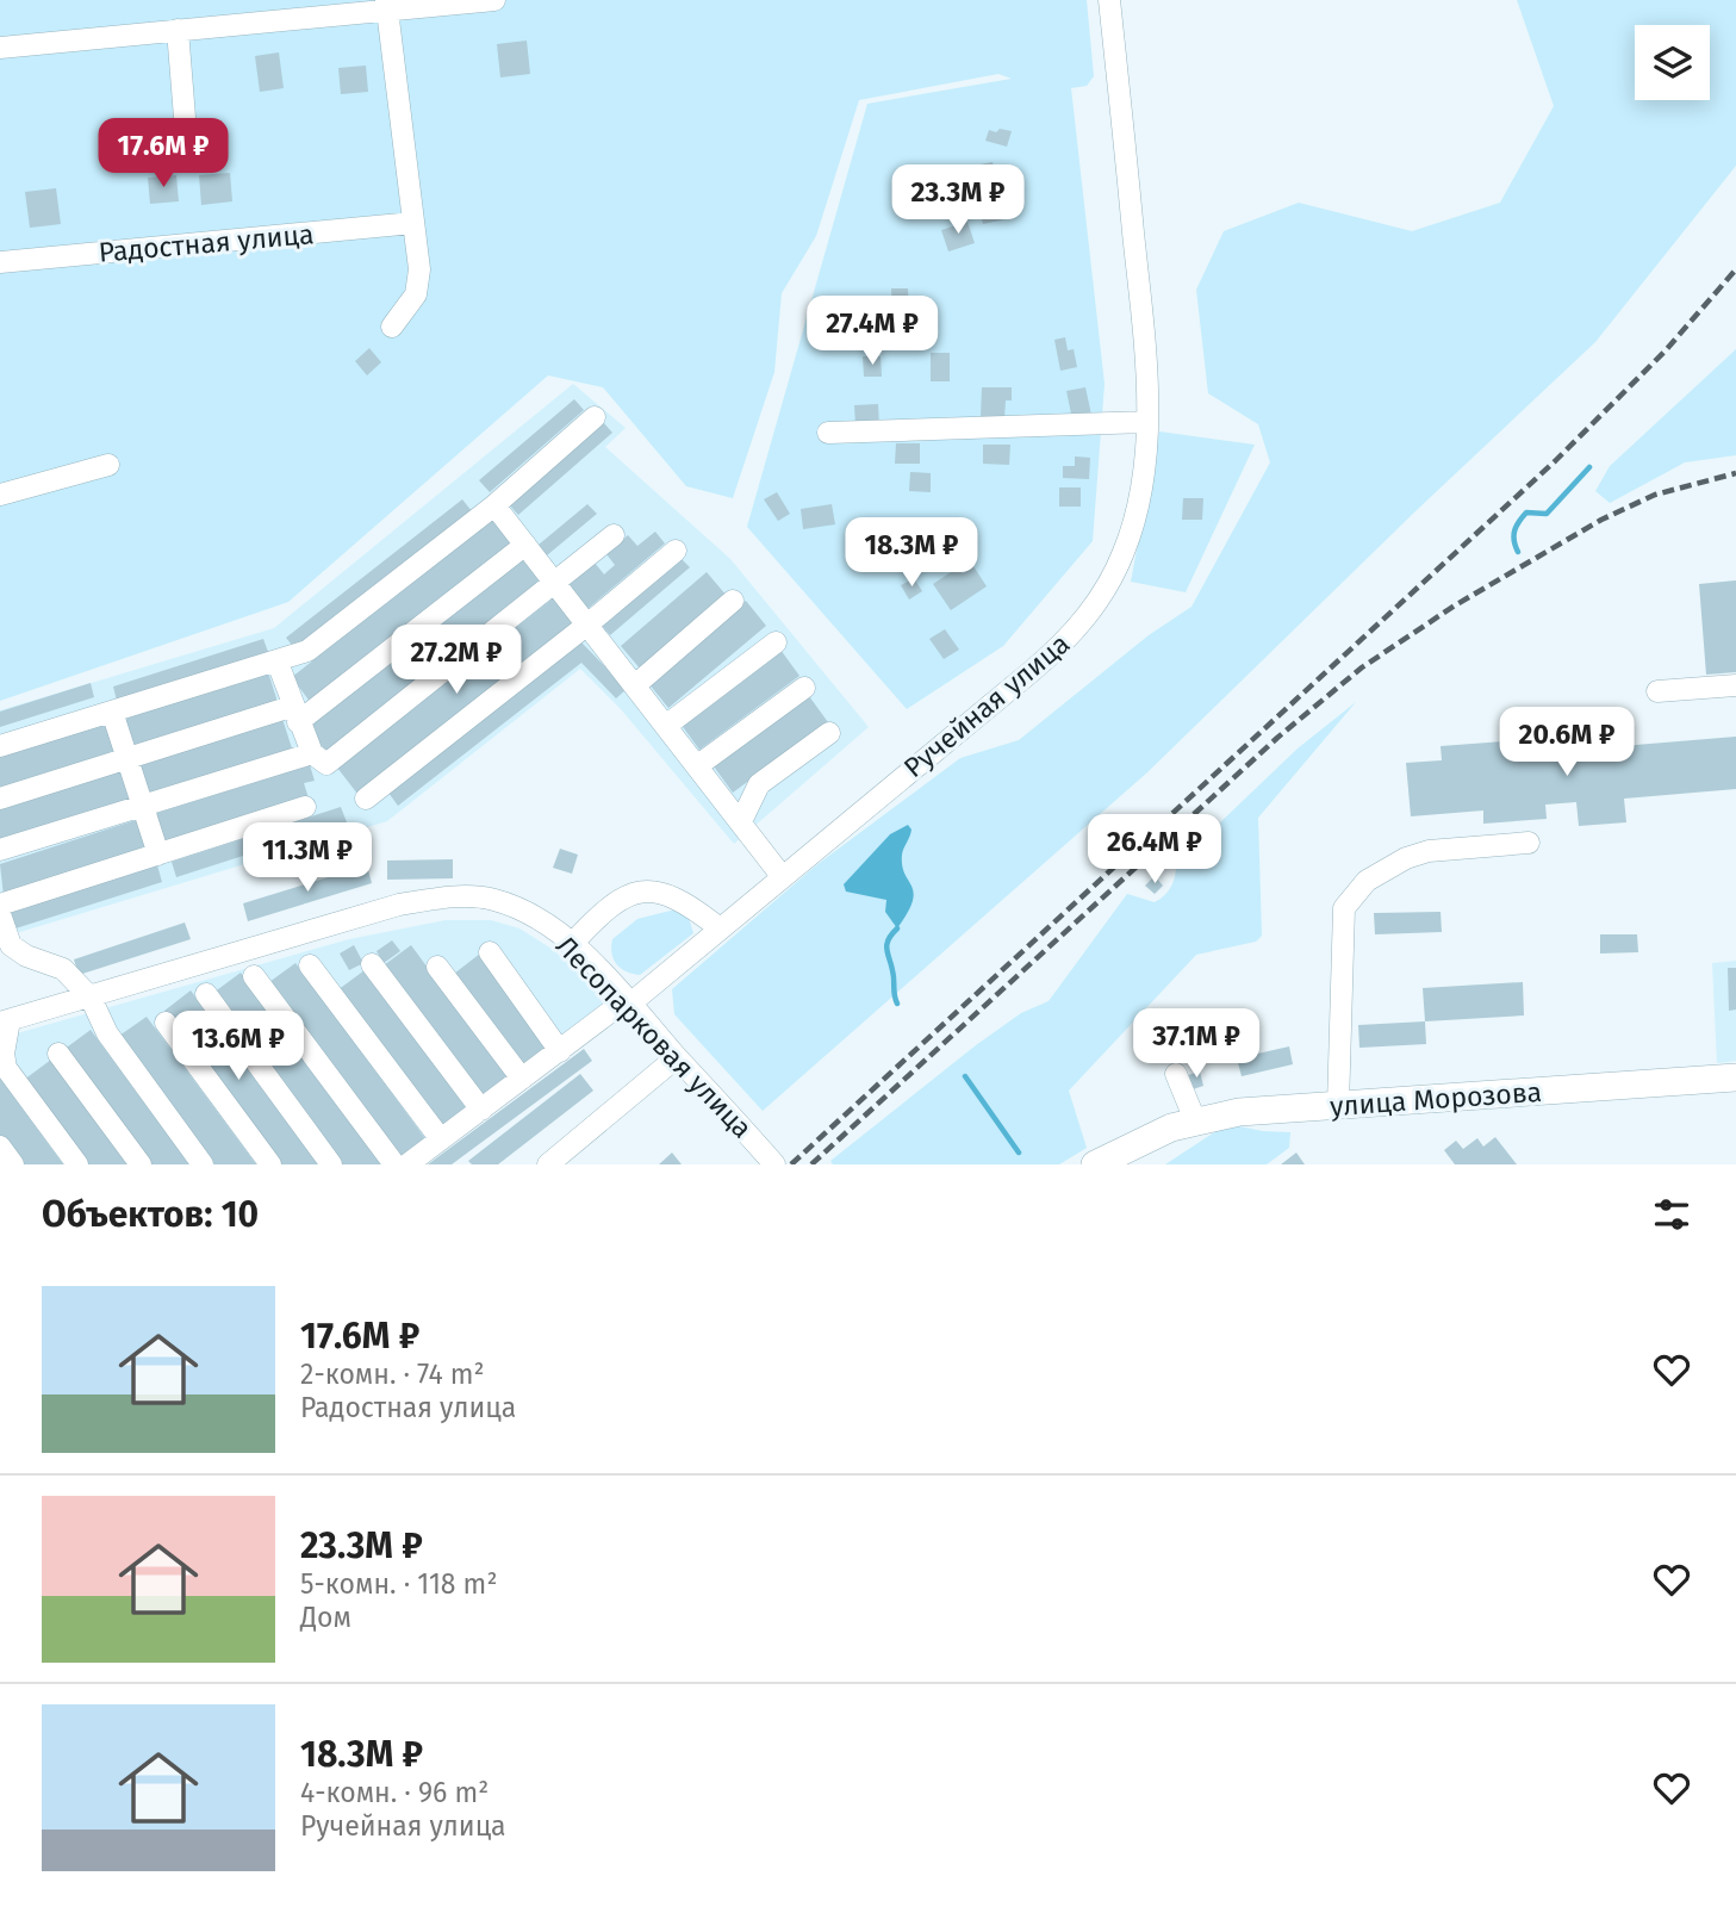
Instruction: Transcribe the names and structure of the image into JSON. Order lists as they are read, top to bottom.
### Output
{
  "streets": {
    "main road": ["улица Морозова"],
    "street": ["Радостная улица", "Ручейная улица", "Лесопарковая улица"]
  },
  "crossings": [
    ["Ручейная улица", "Лесопарковая улица"]
  ],
  "page": {
    "price": [
      "17.6M ₽",
      "23.3M ₽",
      "27.4M ₽",
      "18.3M ₽",
      "27.2M ₽",
      "20.6M ₽",
      "26.4M ₽",
      "11.3M ₽",
      "37.1M ₽",
      "13.6M ₽"
    ],
    "heading": "Объектов: 10",
    "list": [
      {
        "name": "17.6M ₽",
        "note": "2-комн. · 74 m² · Радостная улица"
      },
      {
        "name": "23.3M ₽",
        "note": "5-комн. · 118 m² · Дом"
      },
      {
        "name": "18.3M ₽",
        "note": "4-комн. · 96 m² · Ручейная улица"
      }
    ]
  }
}
